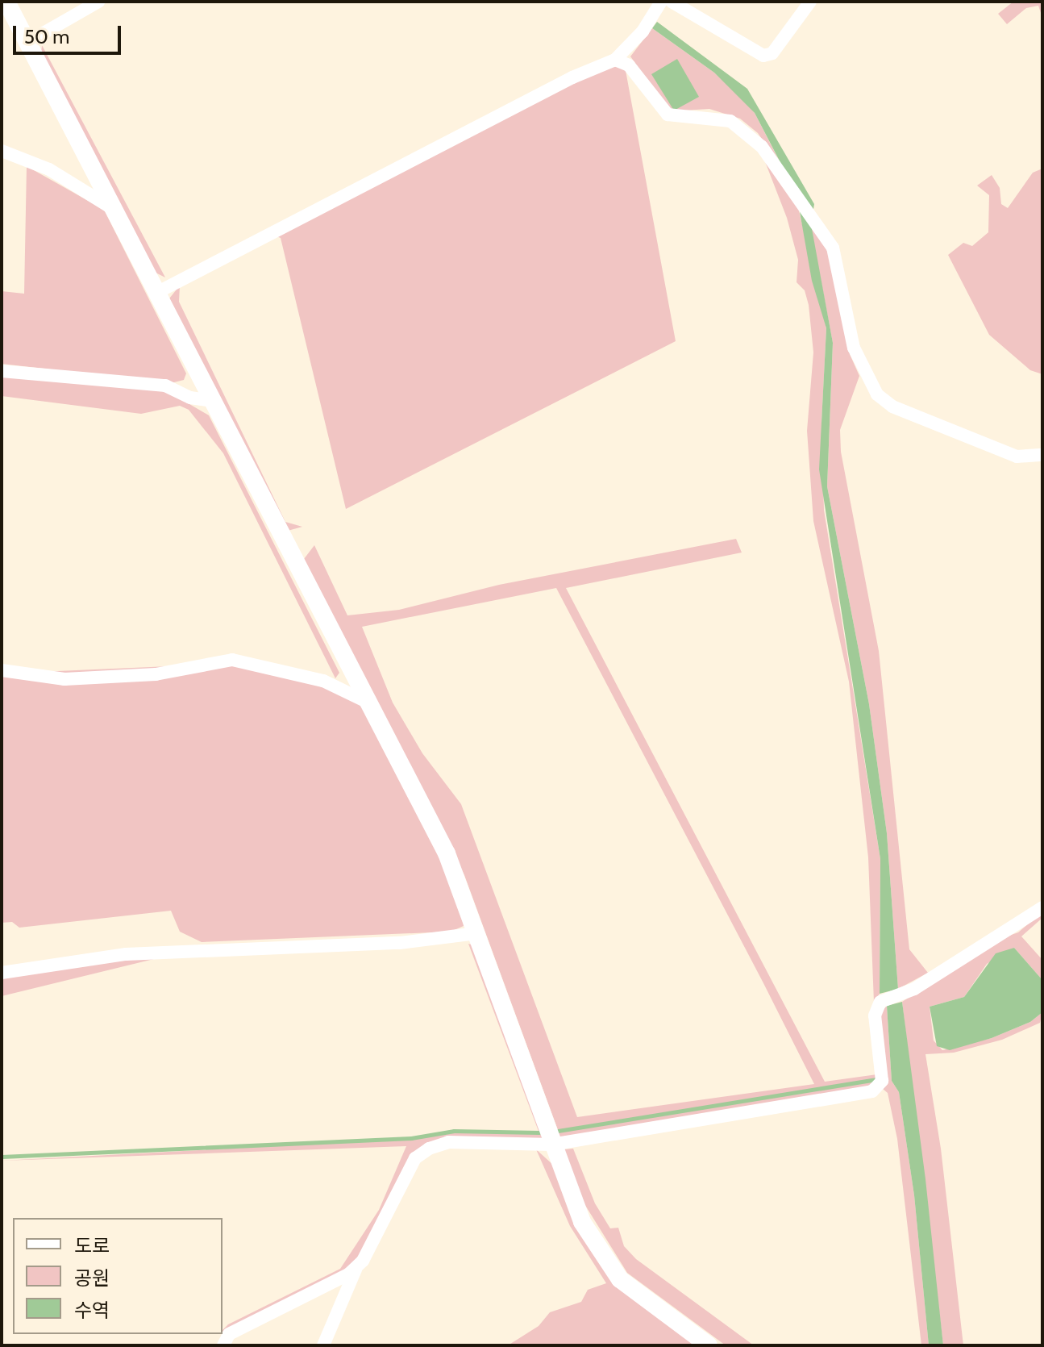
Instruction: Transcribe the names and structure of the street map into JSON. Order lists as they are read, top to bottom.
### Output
{
  "legend": ["도로", "공원", "수역"],
  "scale_bar": "50 m"
}
